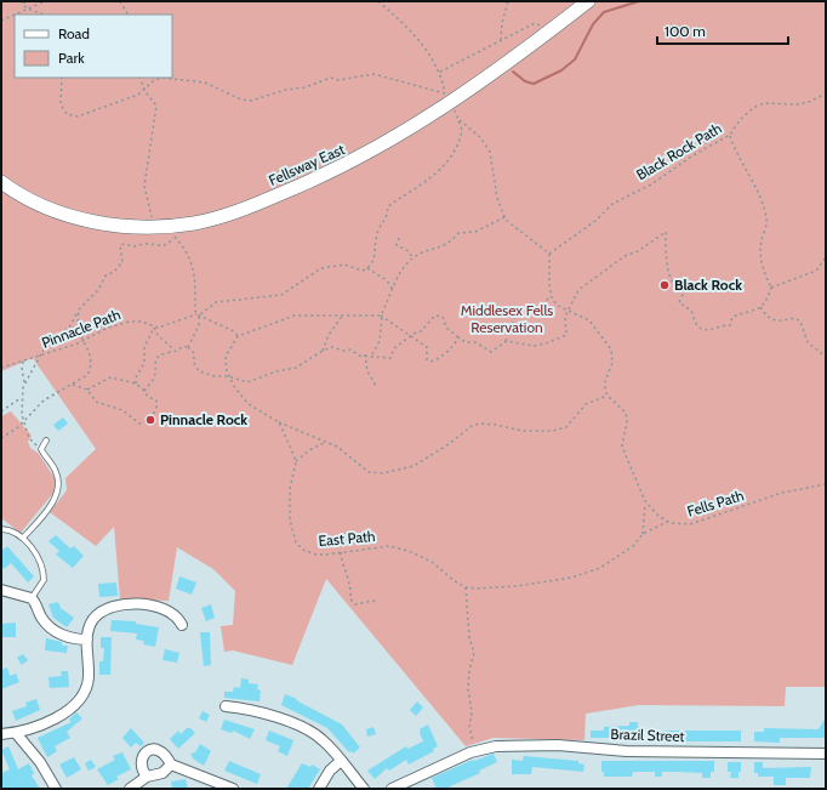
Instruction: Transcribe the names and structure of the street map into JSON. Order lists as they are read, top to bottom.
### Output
{
  "streets": {
    "main road": ["Fellsway East"],
    "street": ["Brazil Street"],
    "path": [
      "Black Rock Path",
      "Pinnacle Path",
      "Fells Path",
      "East Path"
    ]
  },
  "parks": ["Middlesex Fells Reservation"],
  "places": ["Black Rock", "Pinnacle Rock"],
  "legend": ["Road", "Park"],
  "scale_bar": "100 m"
}
